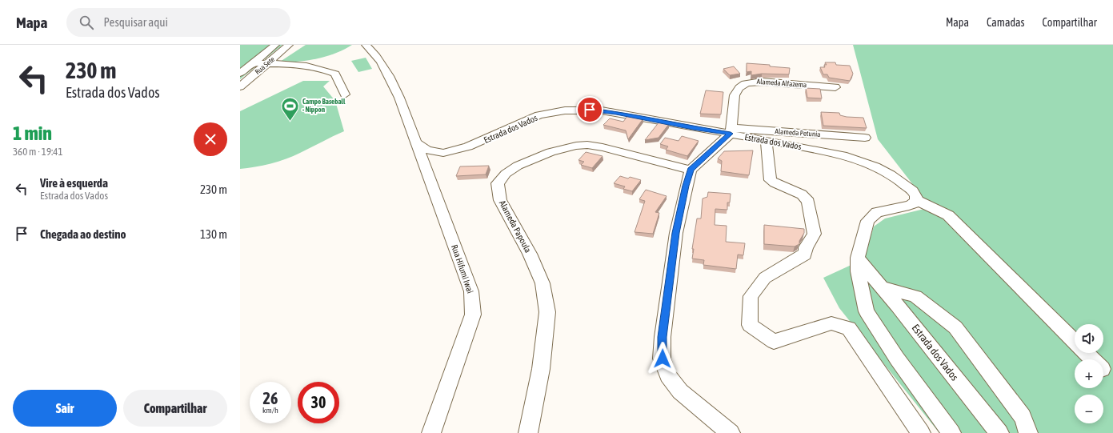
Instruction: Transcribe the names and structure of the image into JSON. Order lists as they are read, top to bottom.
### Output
{
  "streets": {
    "street": [
      "Rua Sete",
      "Alameda Alfazema",
      "Estrada dos Vados",
      "Alameda Petunia",
      "Alameda Papoula",
      "Rua Hifumi Iwai"
    ]
  },
  "crossings": [
    ["Alameda Alfazema", "Estrada dos Vados"],
    ["Alameda Alfazema", "Alameda Petunia"],
    ["Estrada dos Vados", "Alameda Petunia"],
    ["Estrada dos Vados", "Rua Hifumi Iwai"]
  ],
  "places": {
    "sports": ["Campo Baseball - Nippon"]
  },
  "page": {
    "header": "Mapa",
    "search": "Pesquisar aqui",
    "nav": ["Mapa", "Camadas", "Compartilhar"],
    "turn": ["230 m", "Estrada dos Vados"],
    "heading": ["1 min", "360 m · 19:41"],
    "list": [
      {
        "name": "Vire à esquerda",
        "note": "Estrada dos Vados",
        "value": "230 m"
      },
      {
        "name": "Chegada ao destino",
        "value": "130 m"
      }
    ],
    "map_buttons": ["+", "−"],
    "speed": "26 km/h",
    "limit": "30",
    "buttons": ["Sair", "Compartilhar"]
  }
}
